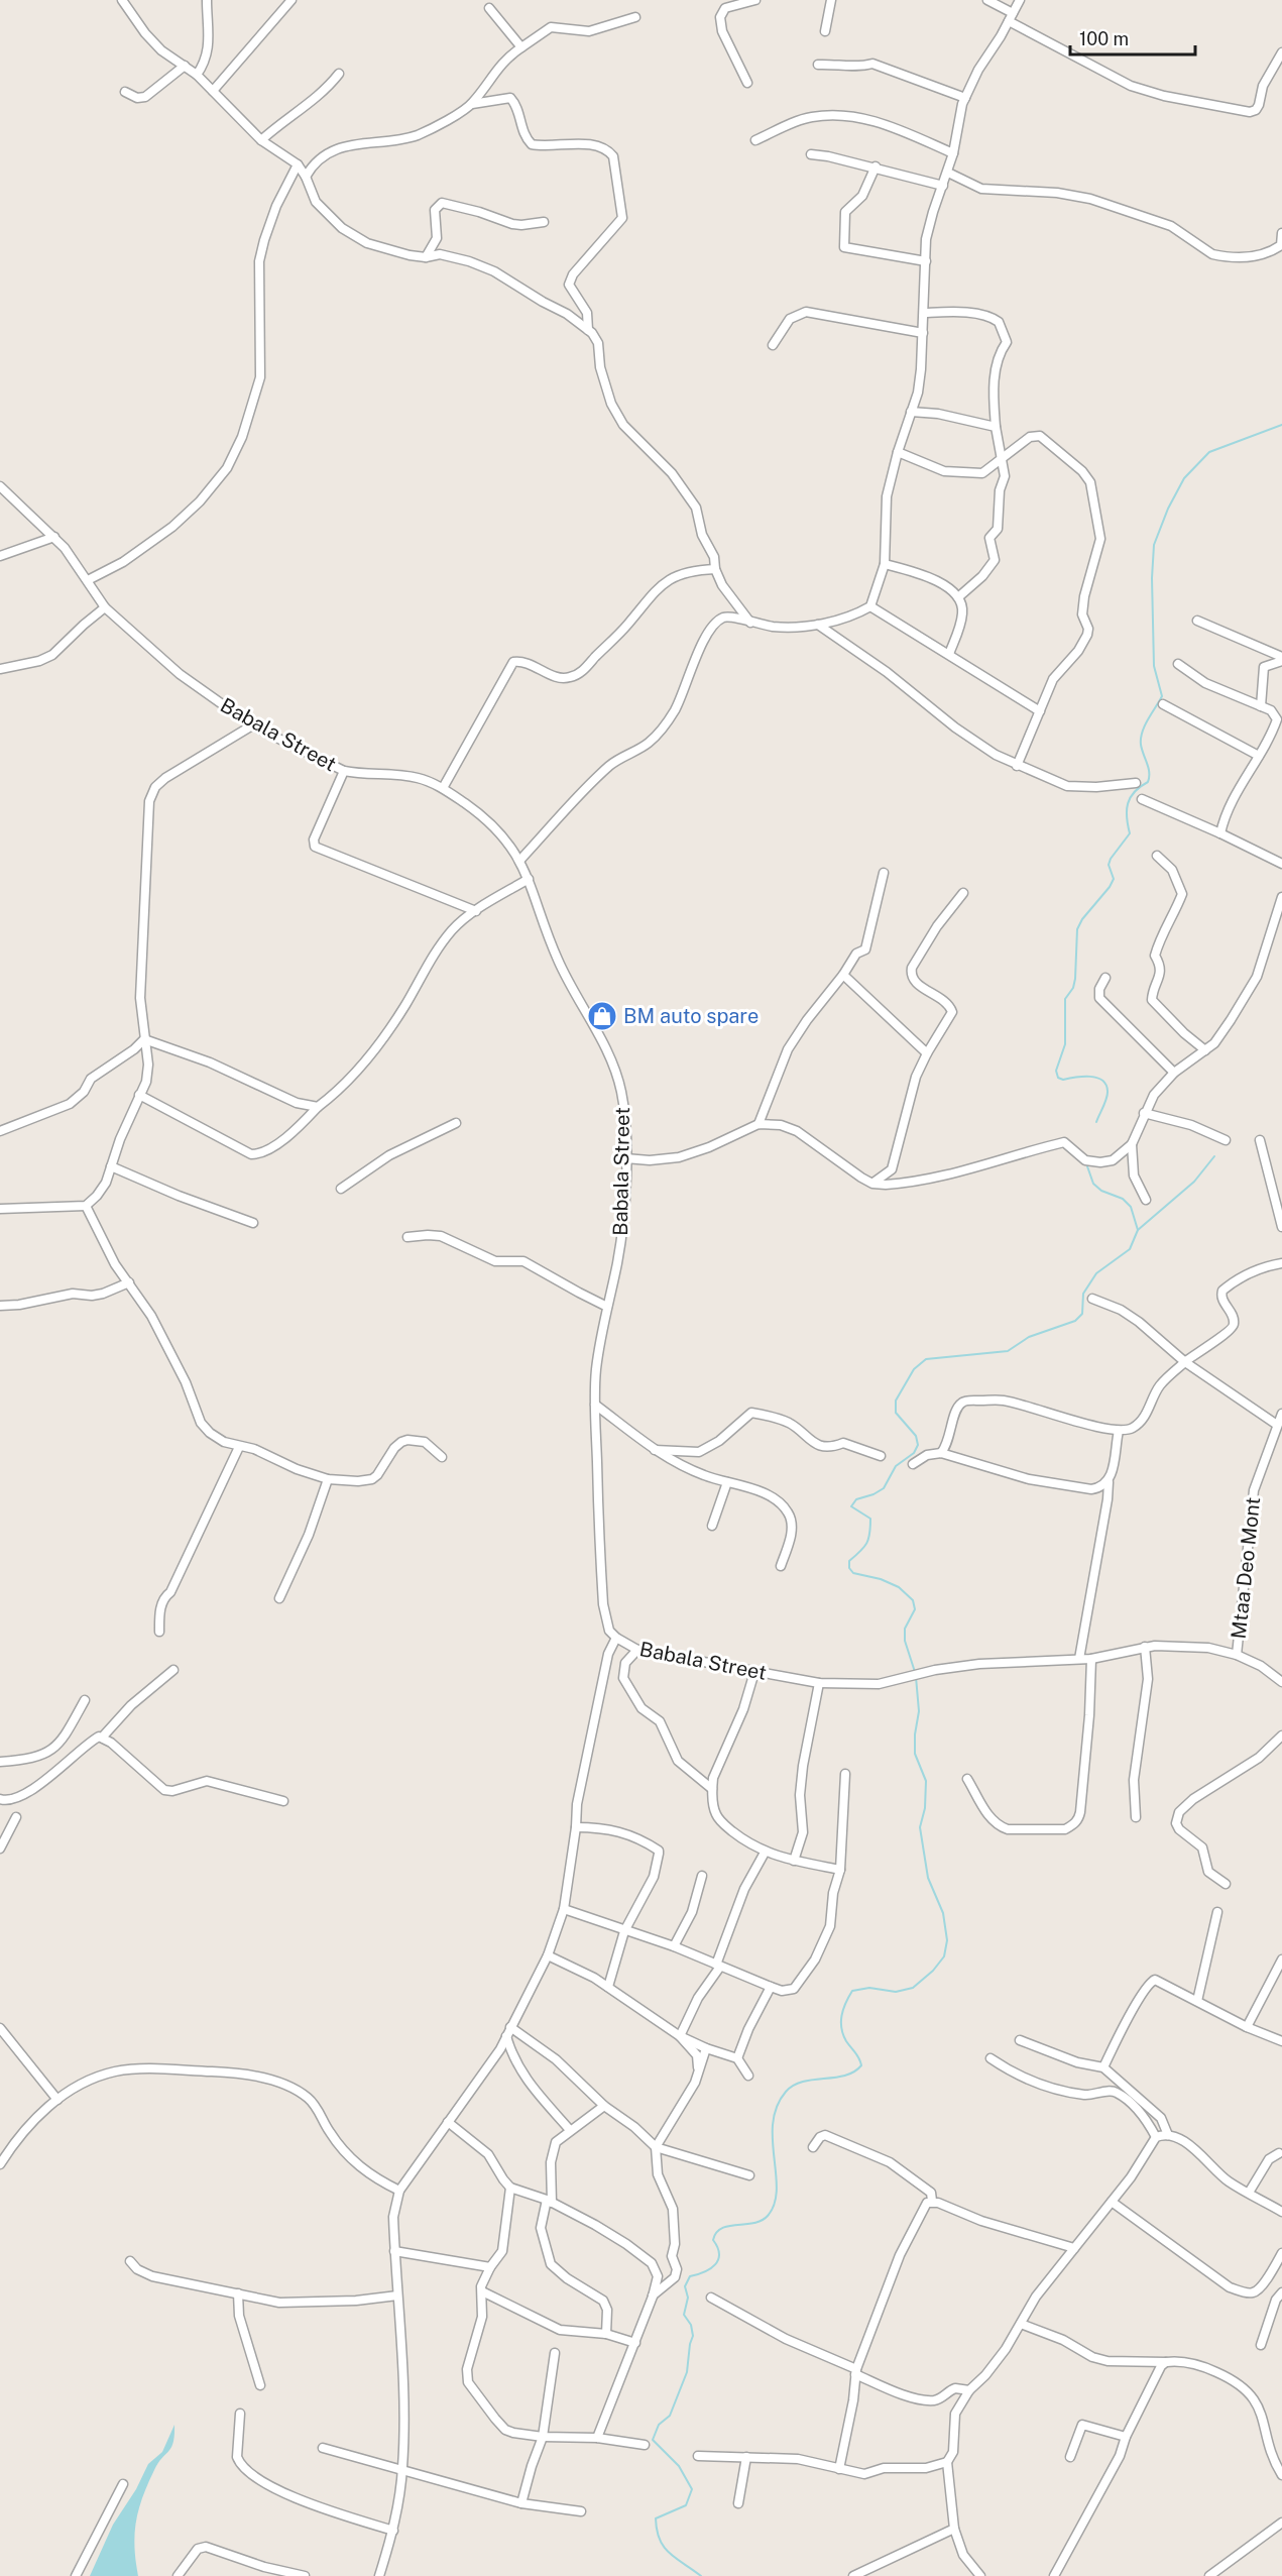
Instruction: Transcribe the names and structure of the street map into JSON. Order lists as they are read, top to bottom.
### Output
{
  "streets": {
    "street": ["Babala Street", "Mtaa Deo Mont"]
  },
  "crossings": [
    ["Babala Street", "Mtaa Deo Mont"]
  ],
  "places": {
    "shop": ["BM auto spare"]
  },
  "scale_bar": "100 m"
}
